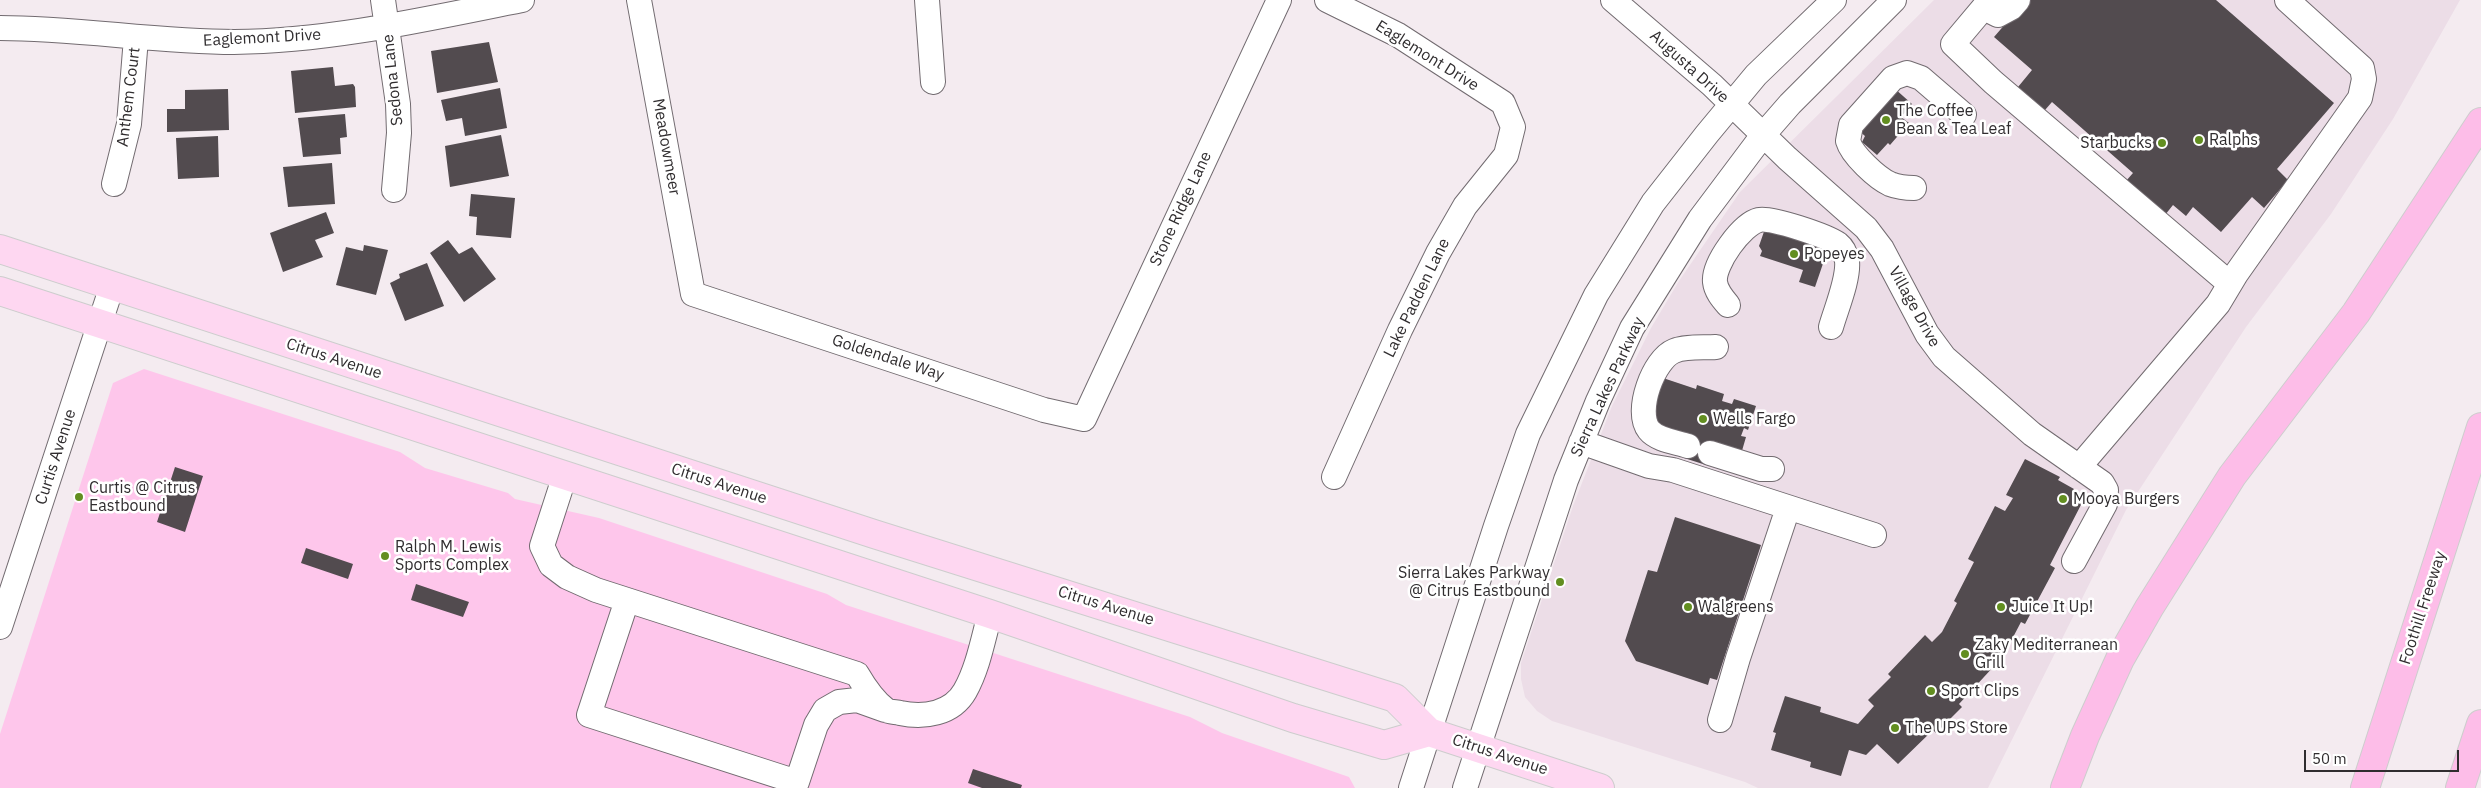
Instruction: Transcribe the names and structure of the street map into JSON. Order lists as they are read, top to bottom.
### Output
{
  "streets": {
    "highway": ["Foothill Freeway"],
    "main road": ["Citrus Avenue"],
    "street": [
      "Eaglemont Drive",
      "Augusta Drive",
      "Sedona Lane",
      "Anthem Court",
      "Meadowmeer",
      "Stone Ridge Lane",
      "Lake Padden Lane",
      "Village Drive",
      "Goldendale Way",
      "Sierra Lakes Parkway",
      "Curtis Avenue"
    ]
  },
  "crossings": [
    ["Eaglemont Drive", "Sedona Lane"],
    ["Eaglemont Drive", "Anthem Court"],
    ["Eaglemont Drive", "Lake Padden Lane"],
    ["Augusta Drive", "Village Drive"],
    ["Augusta Drive", "Sierra Lakes Parkway"],
    ["Meadowmeer", "Goldendale Way"],
    ["Stone Ridge Lane", "Goldendale Way"],
    ["Village Drive", "Sierra Lakes Parkway"],
    ["Citrus Avenue", "Sierra Lakes Parkway"],
    ["Citrus Avenue", "Curtis Avenue"]
  ],
  "places": [
    "The Coffee Bean & Tea Leaf",
    "Ralphs",
    "Starbucks",
    "Popeyes",
    "Wells Fargo",
    "Curtis @ Citrus Eastbound",
    "Mooya Burgers",
    "Ralph M. Lewis Sports Complex",
    "Sierra Lakes Parkway @ Citrus Eastbound",
    "Walgreens",
    "Juice It Up!",
    "Zaky Mediterranean Grill",
    "Sport Clips",
    "The UPS Store"
  ],
  "scale_bar": "50 m"
}
